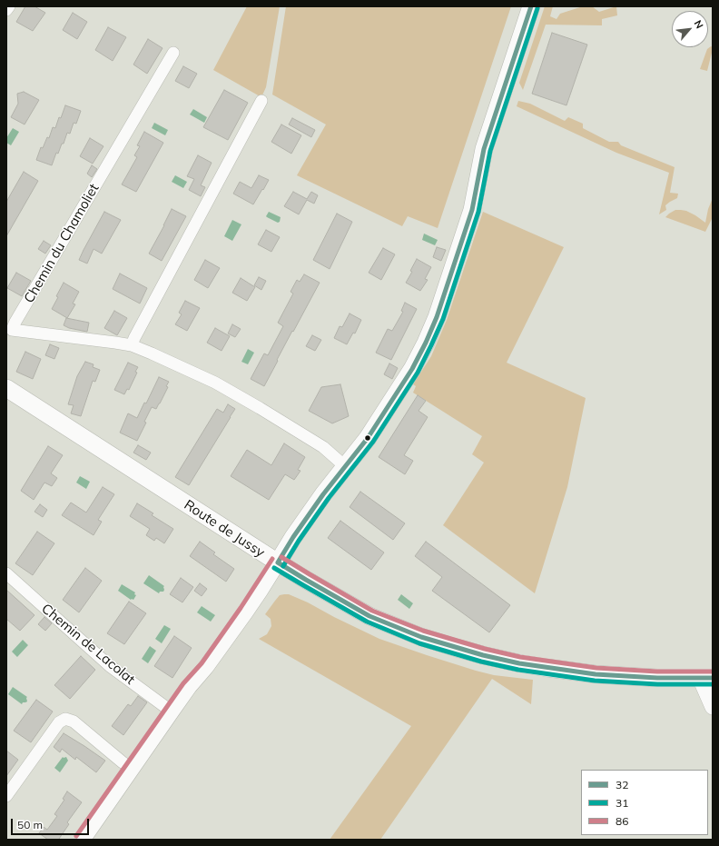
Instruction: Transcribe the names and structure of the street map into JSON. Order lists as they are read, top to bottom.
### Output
{
  "streets": {
    "main road": ["Route de Jussy"],
    "street": ["Chemin du Chamoliet", "Chemin de Lacolat"]
  },
  "lines": ["transit line 32", "transit line 31", "transit line 86"],
  "legend": ["32", "31", "86"],
  "scale_bar": "50 m",
  "north": "top right"
}
